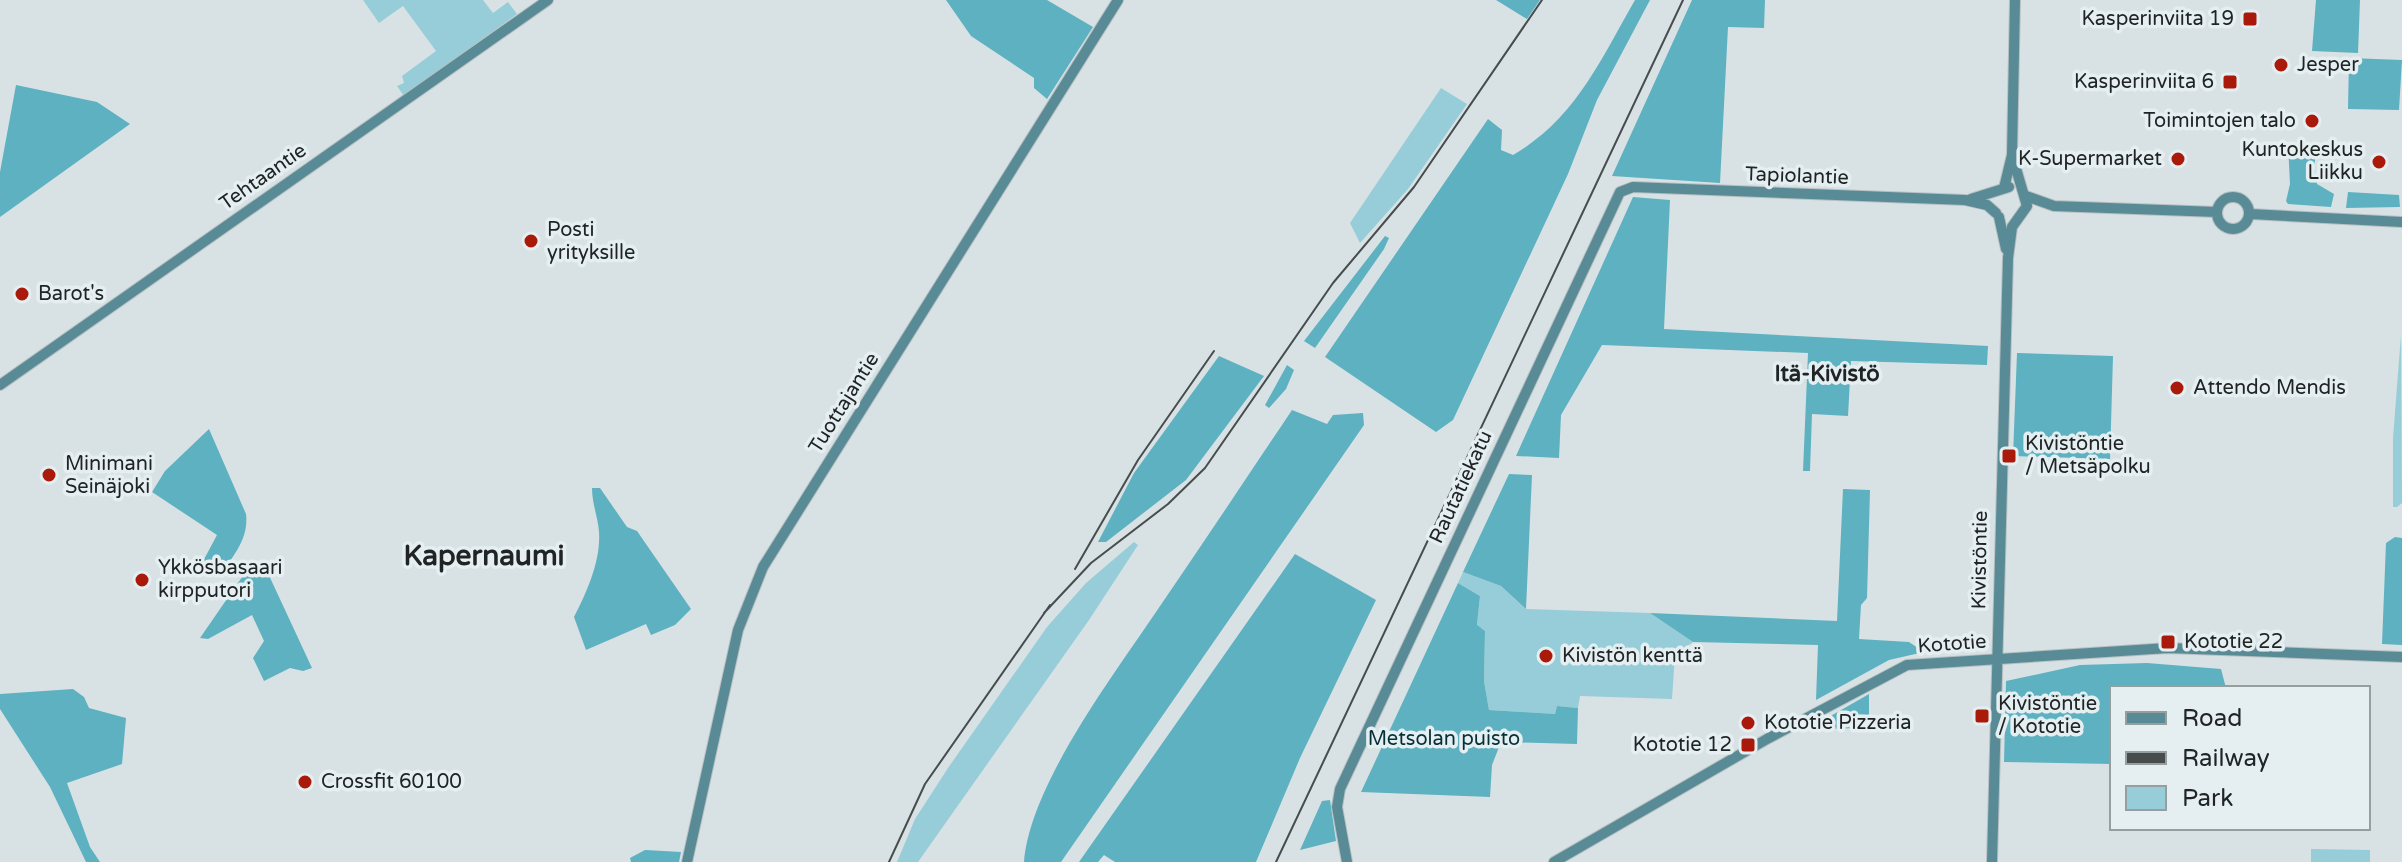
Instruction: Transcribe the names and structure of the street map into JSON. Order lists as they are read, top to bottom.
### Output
{
  "streets": {
    "street": [
      "Tapiolantie",
      "Tehtaantie",
      "Tuottajantie",
      "Rautatiekatu",
      "Kivistöntie",
      "Kototie"
    ]
  },
  "crossings": [
    ["Tapiolantie", "Rautatiekatu"],
    ["Tapiolantie", "Kivistöntie"],
    ["Kivistöntie", "Kototie"]
  ],
  "districts": ["Itä-Kivistö", "Kapernaumi"],
  "parks": ["Metsolan puisto"],
  "places": {
    "transit": [
      "Kasperinviita 19",
      "Kasperinviita 6",
      "Kivistöntie / Metsäpolku",
      "Kototie 22",
      "Kivistöntie / Kototie",
      "Kototie 12"
    ],
    "other": [
      "Jesper",
      "Toimintojen talo",
      "K-Supermarket",
      "Kuntokeskus Liikku",
      "Posti yrityksille",
      "Barot's",
      "Attendo Mendis",
      "Minimani Seinäjoki",
      "Ykkösbasaari kirpputori",
      "Kivistön kenttä",
      "Kototie Pizzeria",
      "Crossfit 60100"
    ]
  },
  "legend": ["Road", "Railway", "Park"]
}
